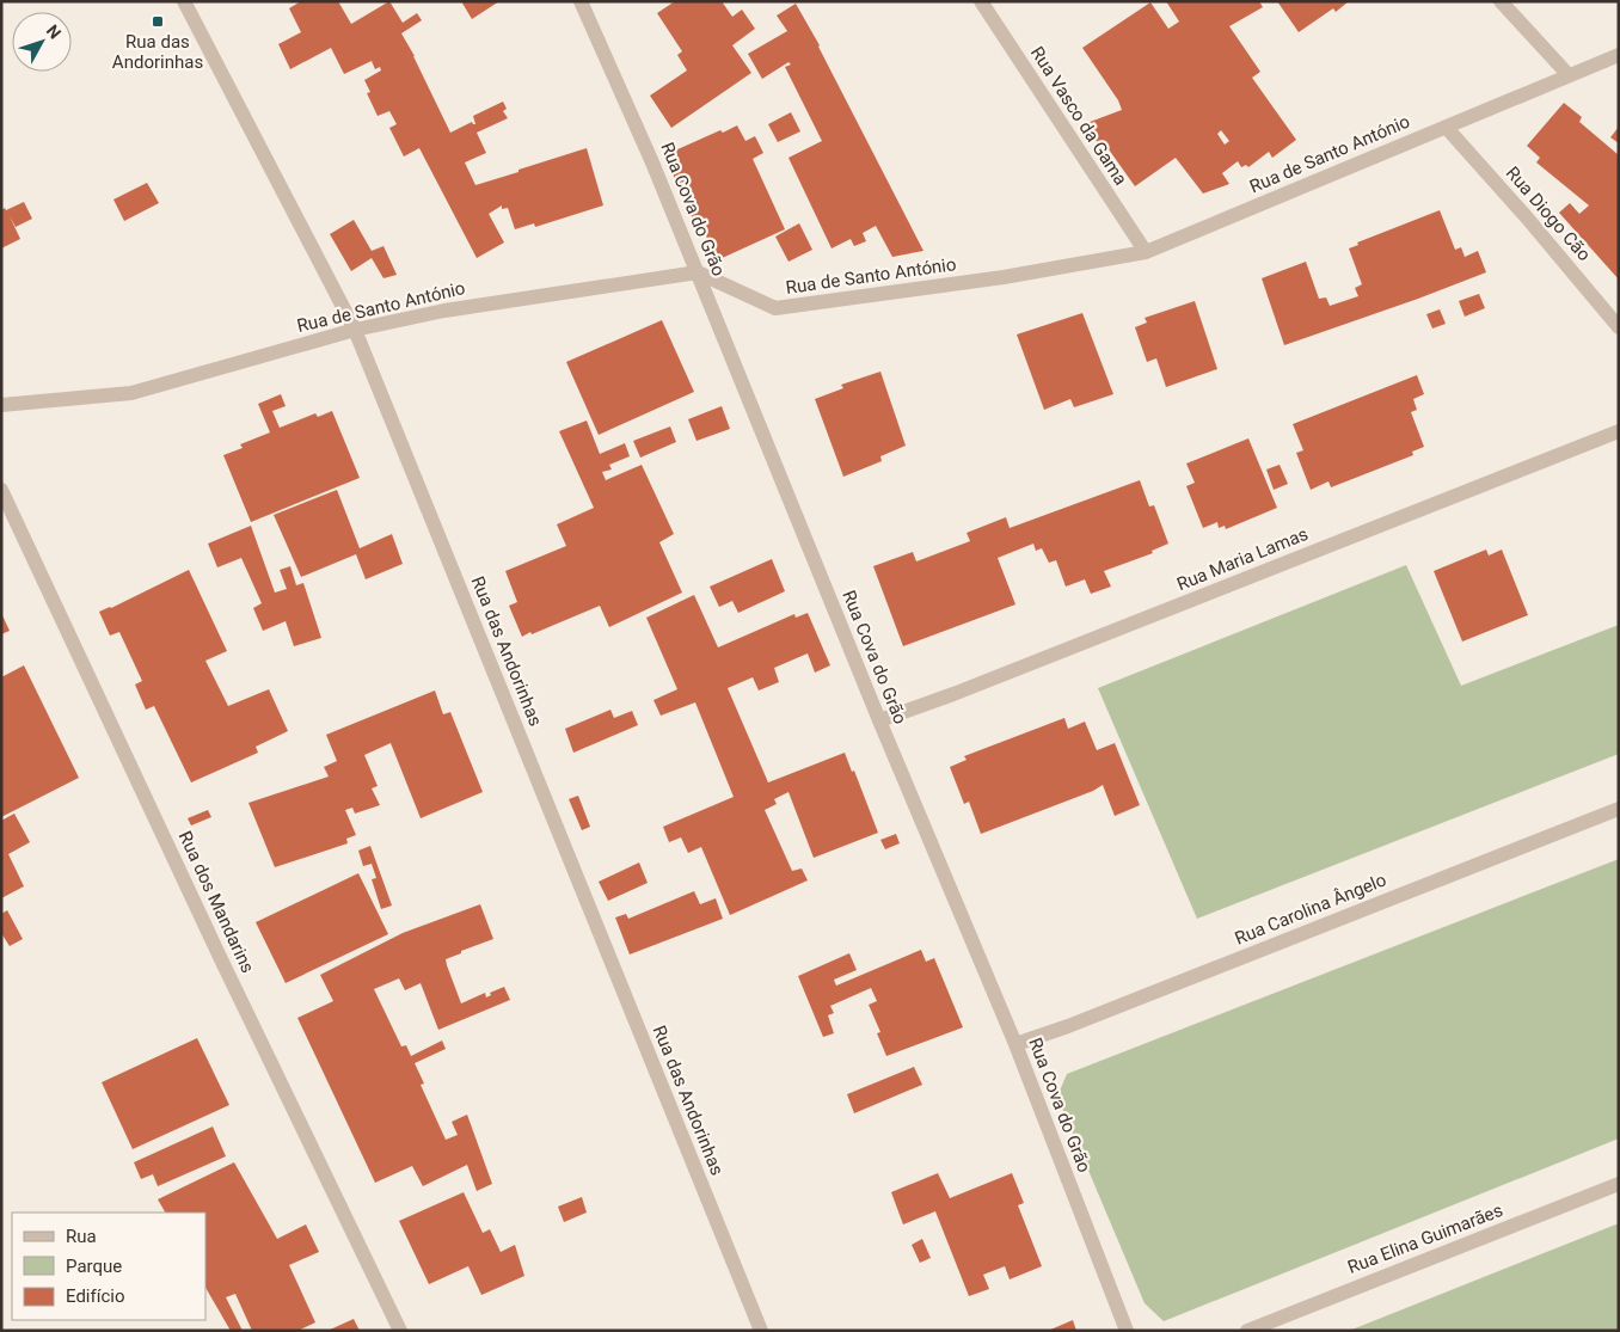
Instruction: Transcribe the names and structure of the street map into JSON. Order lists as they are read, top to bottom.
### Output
{
  "streets": {
    "street": [
      "Rua Vasco da Gama",
      "Rua de Santo António",
      "Rua Cova do Grão",
      "Rua Diogo Cão",
      "Rua Maria Lamas",
      "Rua das Andorinhas",
      "Rua dos Mandarins",
      "Rua Carolina Ângelo",
      "Rua Elina Guimarães"
    ]
  },
  "crossings": [
    ["Rua Vasco da Gama", "Rua de Santo António"],
    ["Rua de Santo António", "Rua Cova do Grão"],
    ["Rua de Santo António", "Rua Diogo Cão"],
    ["Rua de Santo António", "Rua das Andorinhas"],
    ["Rua Cova do Grão", "Rua Maria Lamas"],
    ["Rua Cova do Grão", "Rua Carolina Ângelo"]
  ],
  "places": {
    "transit": ["Rua das Andorinhas"]
  },
  "legend": ["Rua", "Parque", "Edifício"],
  "north": "top right"
}
